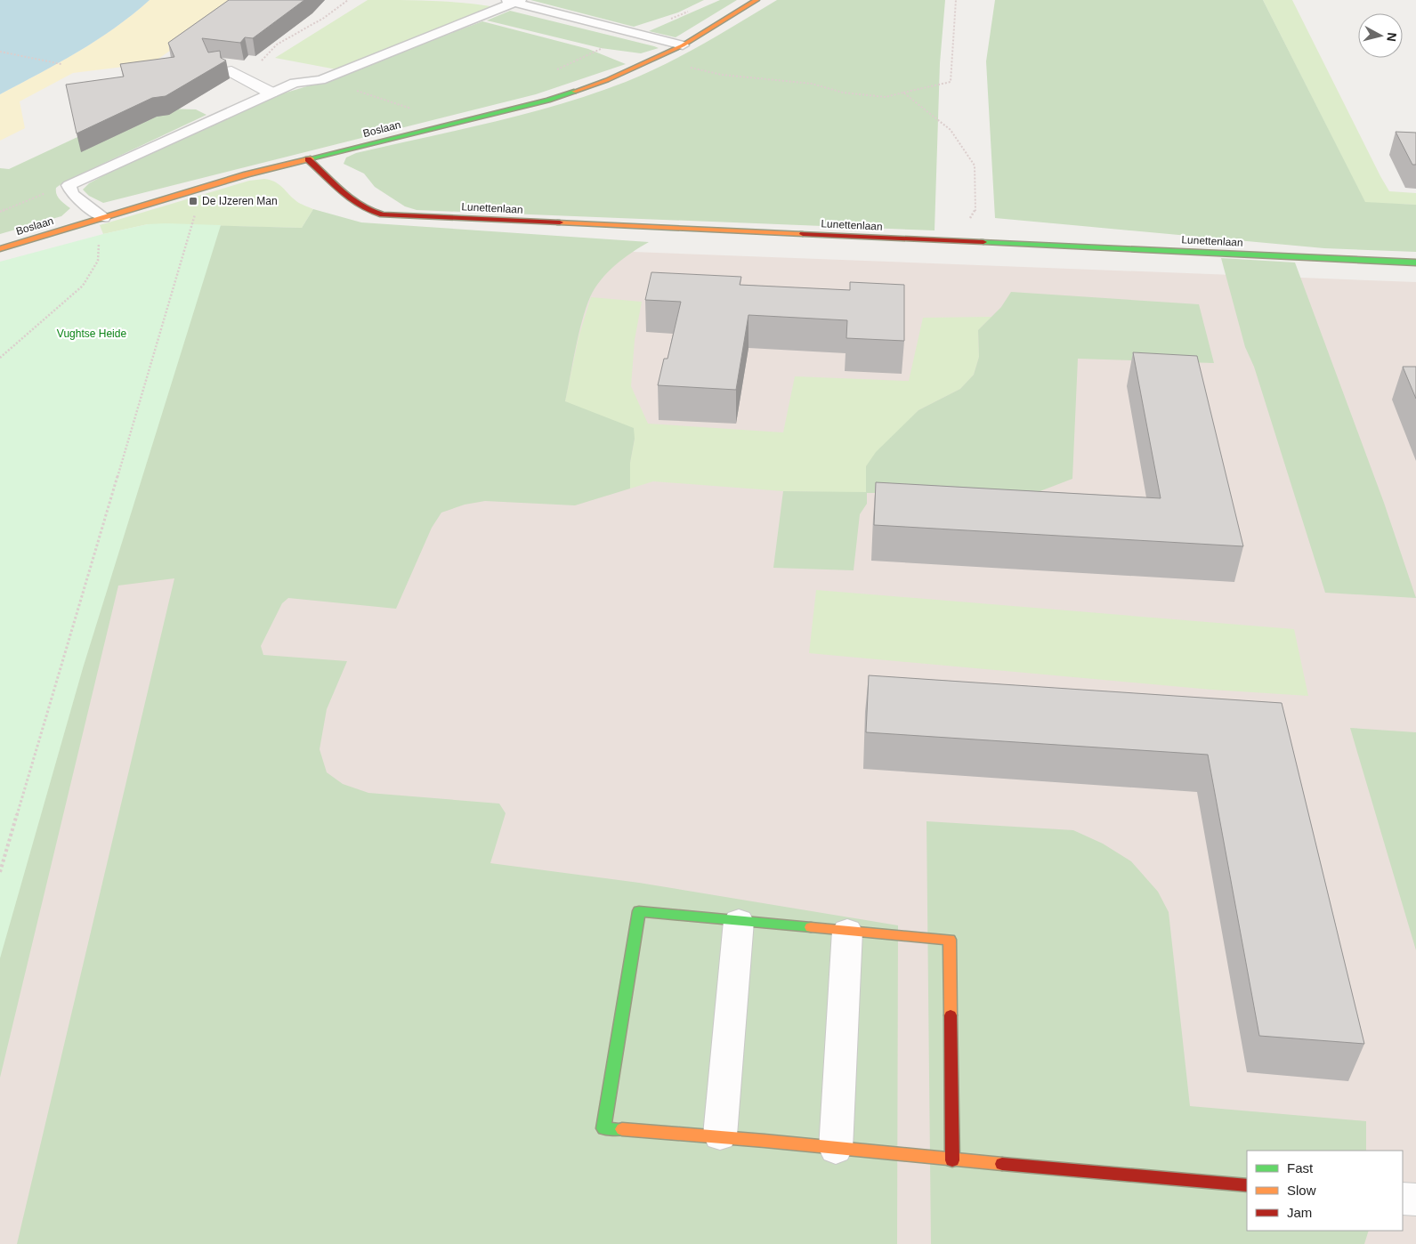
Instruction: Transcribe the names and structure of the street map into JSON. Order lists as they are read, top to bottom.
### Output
{
  "streets": {
    "street": ["Boslaan", "Lunettenlaan"]
  },
  "crossings": [
    ["Boslaan", "Lunettenlaan"]
  ],
  "parks": ["Vughtse Heide"],
  "places": {
    "transit": ["De IJzeren Man"]
  },
  "legend": ["Fast", "Slow", "Jam"],
  "north": "right"
}
